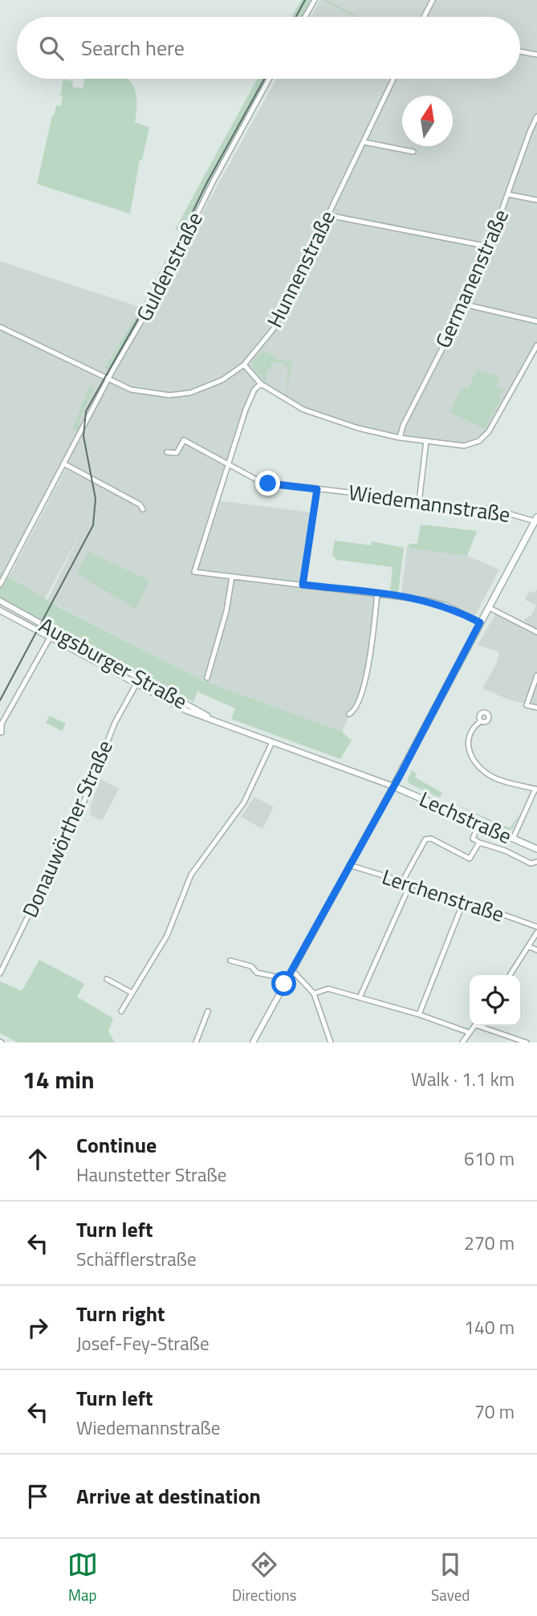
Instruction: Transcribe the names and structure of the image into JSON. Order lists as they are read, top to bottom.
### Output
{
  "streets": {
    "main road": ["Lechstraße"],
    "street": [
      "Guldenstraße",
      "Hunnenstraße",
      "Germanenstraße",
      "Wiedemannstraße",
      "Augsburger Straße",
      "Donauwörther Straße",
      "Lerchenstraße"
    ]
  },
  "crossings": [
    ["Guldenstraße", "Hunnenstraße"],
    ["Augsburger Straße", "Lechstraße"],
    ["Augsburger Straße", "Donauwörther Straße"]
  ],
  "north": "top",
  "page": {
    "search": "Search here",
    "heading": ["14 min", "Walk · 1.1 km"],
    "list": [
      ["Continue", "Haunstetter Straße", "610 m"],
      ["Turn left", "Schäfflerstraße", "270 m"],
      ["Turn right", "Josef-Fey-Straße", "140 m"],
      ["Turn left", "Wiedemannstraße", "70 m"],
      "Arrive at destination"
    ],
    "nav": ["Map", "Directions", "Saved"]
  }
}
